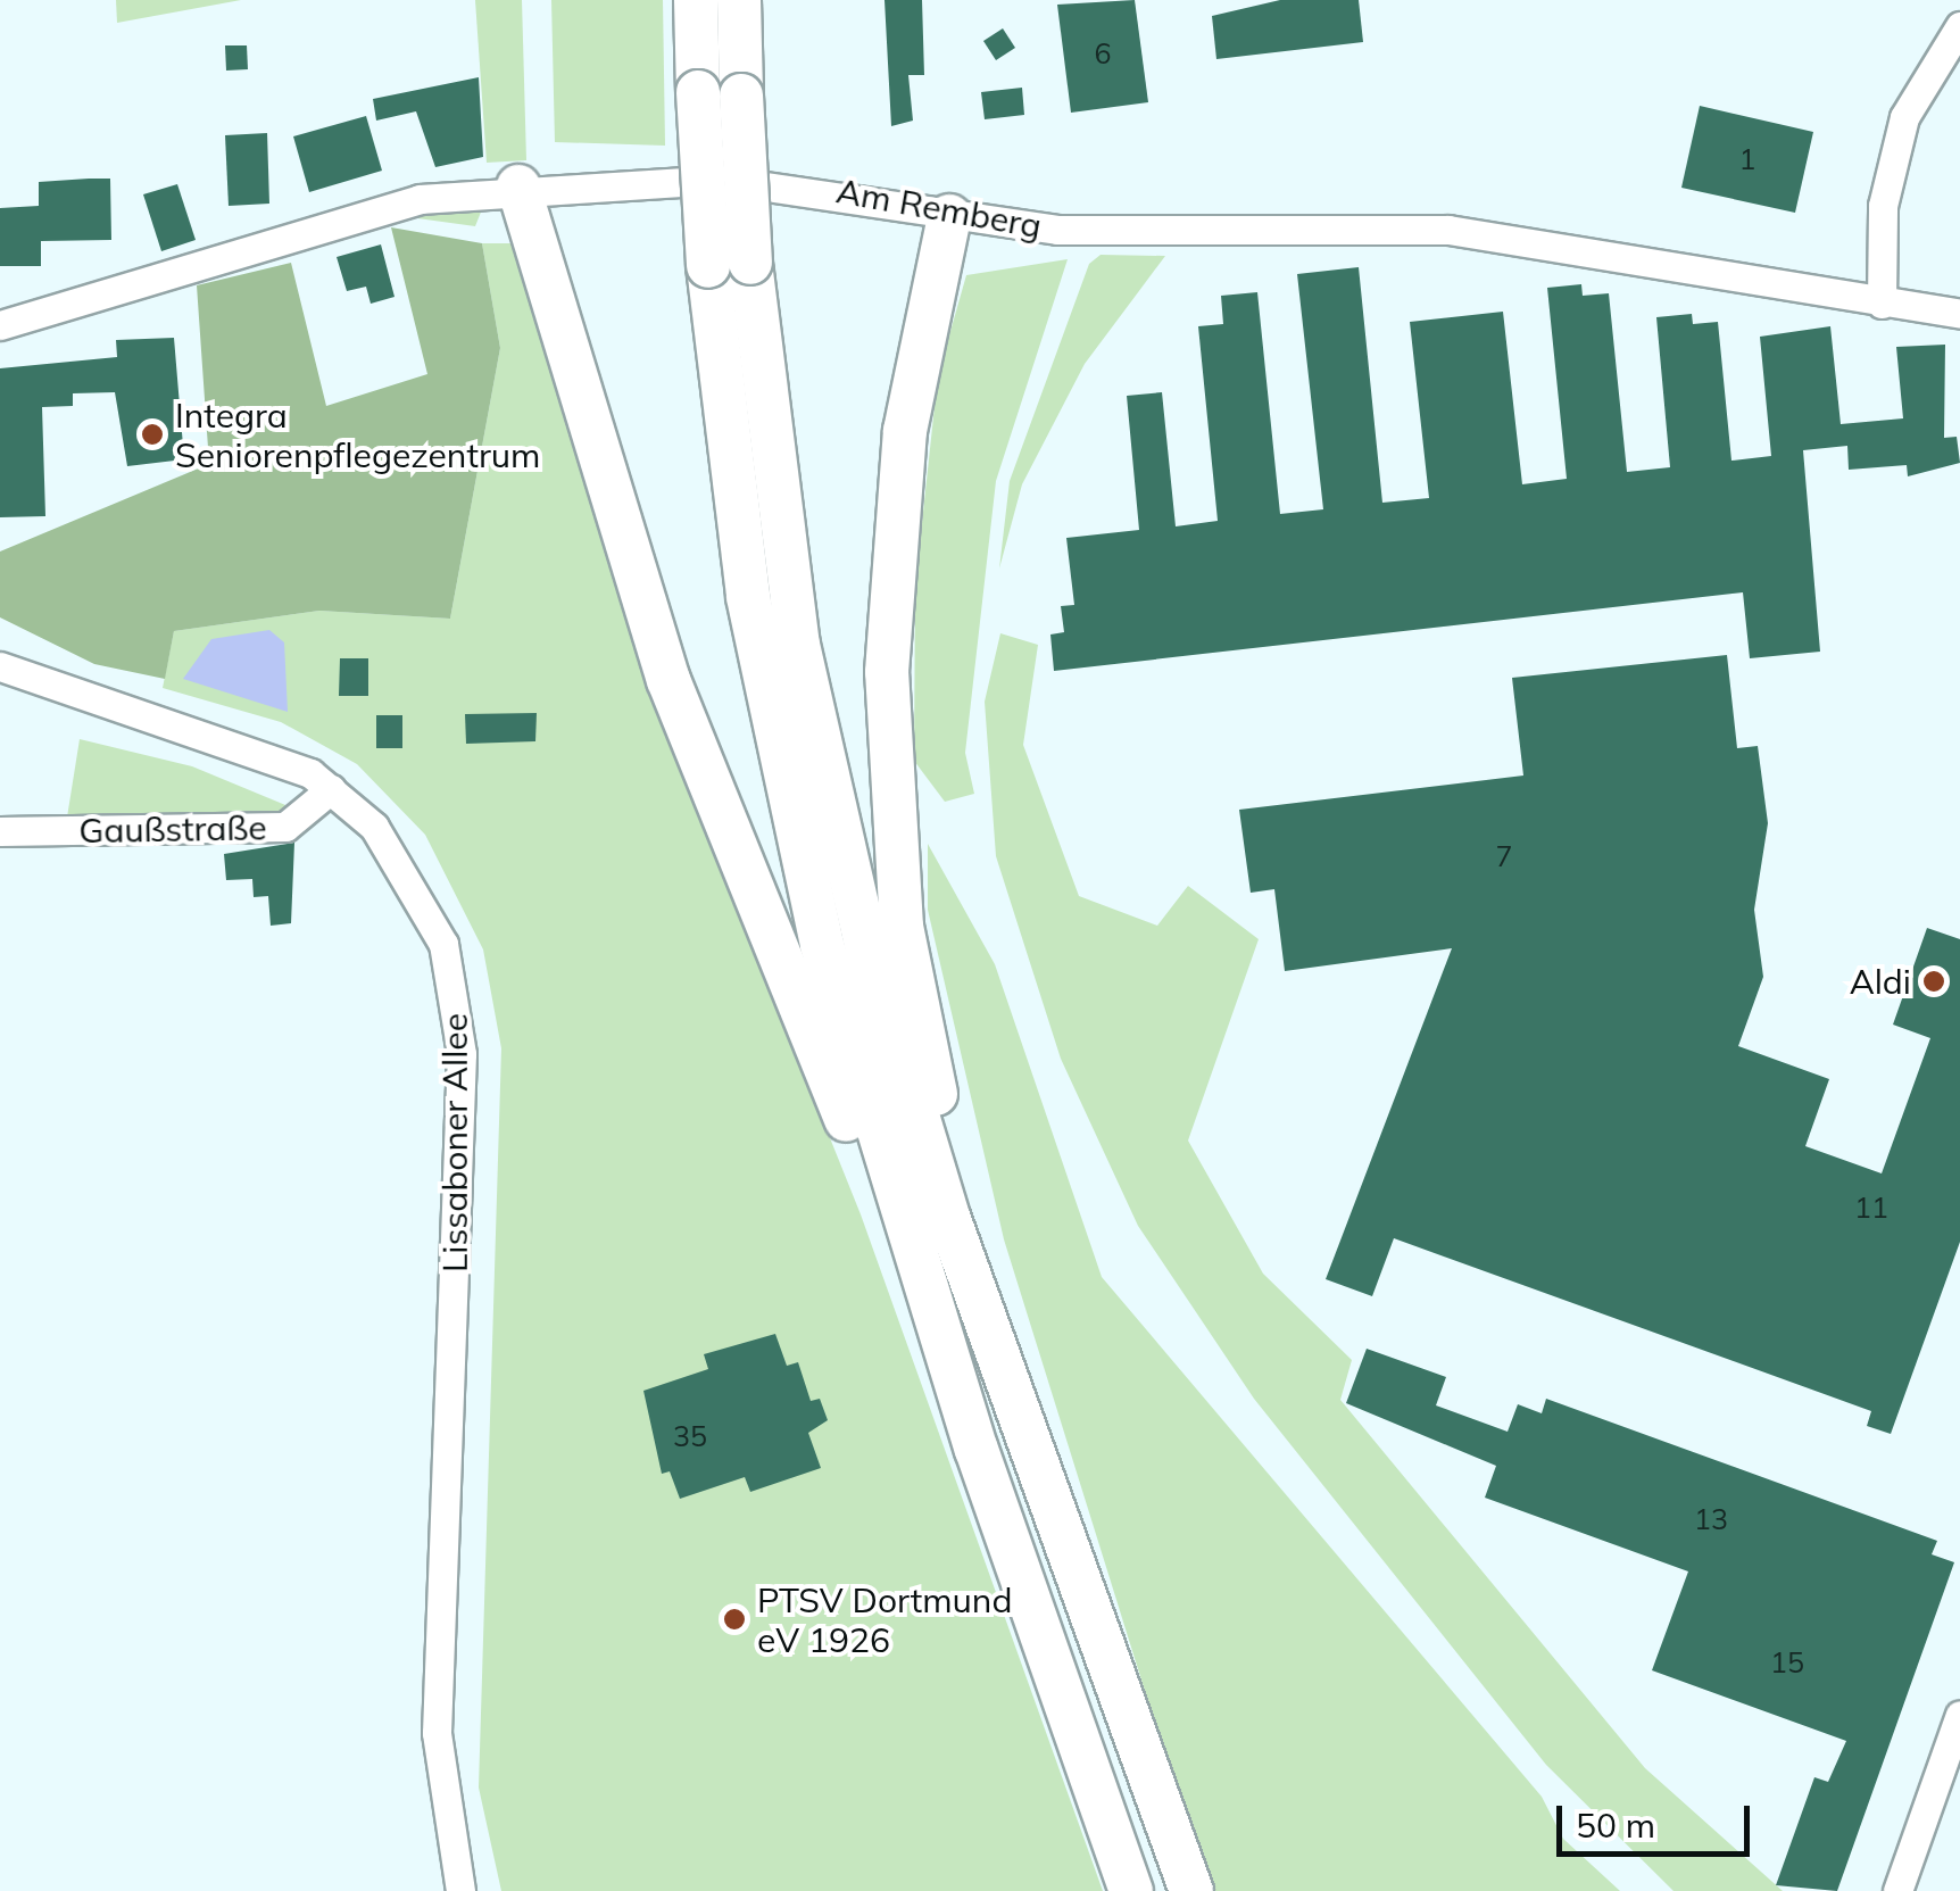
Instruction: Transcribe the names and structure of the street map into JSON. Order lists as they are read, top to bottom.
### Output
{
  "streets": {
    "street": ["Am Remberg", "Gaußstraße", "Lissaboner Allee"]
  },
  "crossings": [
    ["Gaußstraße", "Lissaboner Allee"]
  ],
  "places": ["Integra Seniorenpflegezentrum", "Aldi", "PTSV Dortmund eV 1926"],
  "house_numbers": [
    "6",
    "1",
    "7",
    "11",
    "35",
    "13",
    "15"
  ],
  "scale_bar": "50 m"
}
